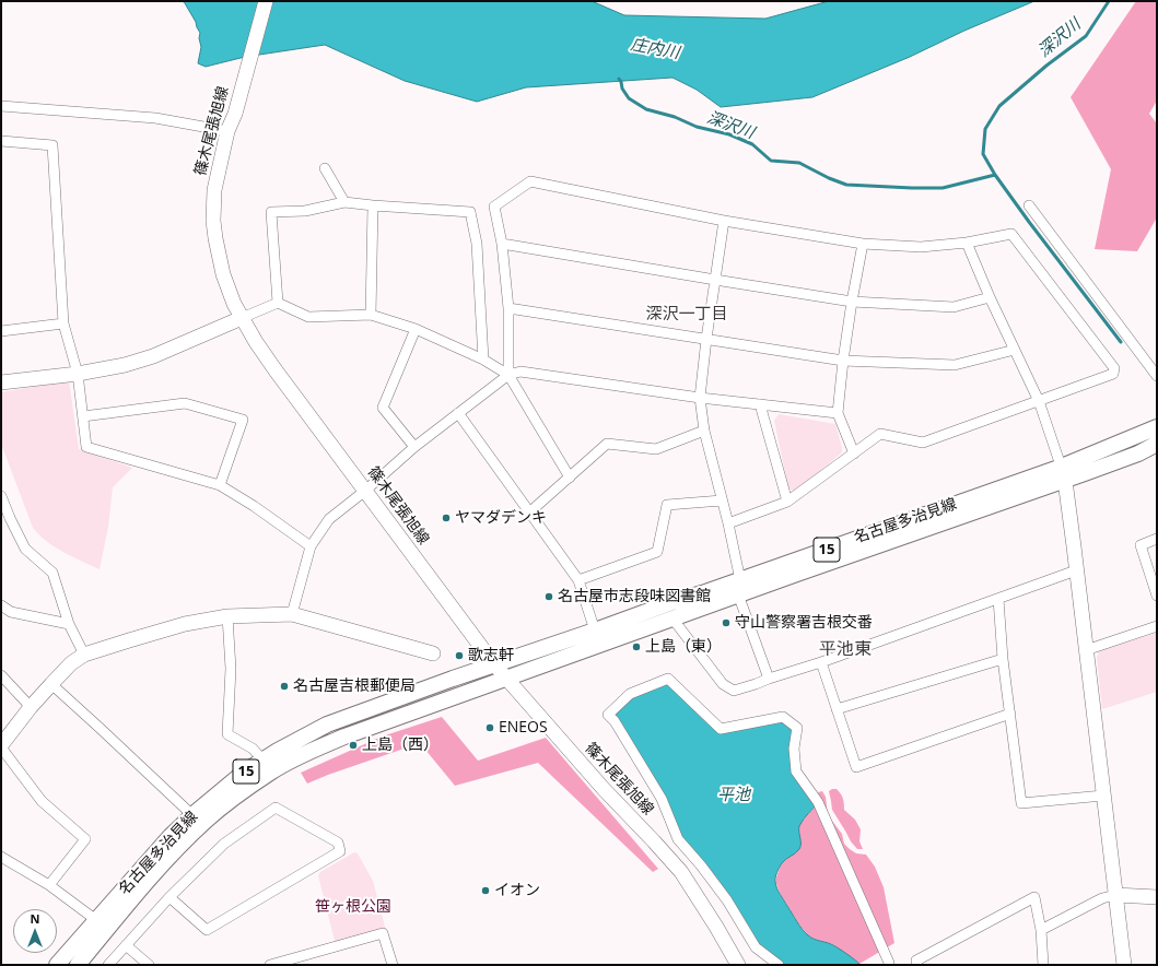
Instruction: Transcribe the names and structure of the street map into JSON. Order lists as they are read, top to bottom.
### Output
{
  "streets": {
    "main road": ["名古屋多治見線", "15"],
    "street": ["篠木尾張旭線"]
  },
  "crossings": [
    ["篠木尾張旭線", "名古屋多治見線"]
  ],
  "districts": ["深沢一丁目", "平池東"],
  "water": ["深沢川", "庄内川", "平池"],
  "parks": ["笹ヶ根公園"],
  "places": [
    "ヤマダデンキ",
    "名古屋市志段味図書館",
    "守山警察署吉根交番",
    "上島（東）",
    "歌志軒",
    "名古屋吉根郵便局",
    "ENEOS",
    "上島（西）",
    "イオン"
  ],
  "north": "top"
}
